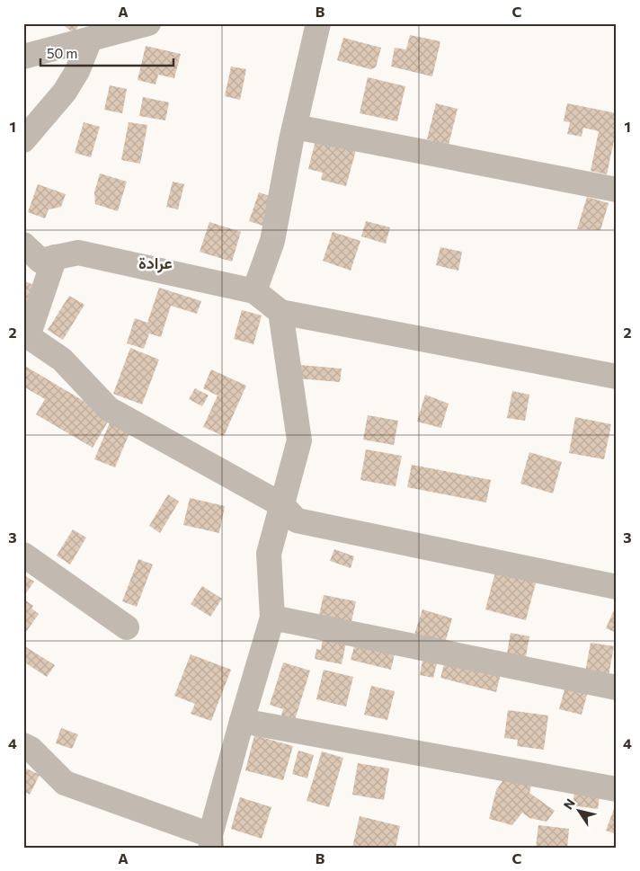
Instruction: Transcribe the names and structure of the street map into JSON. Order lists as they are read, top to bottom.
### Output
{
  "districts": ["عرادة"],
  "scale_bar": "50 m",
  "north": "top left",
  "grid": {
    "columns": ["A", "B", "C"],
    "rows": [
      "1",
      "2",
      "3",
      "4"
    ]
  }
}
